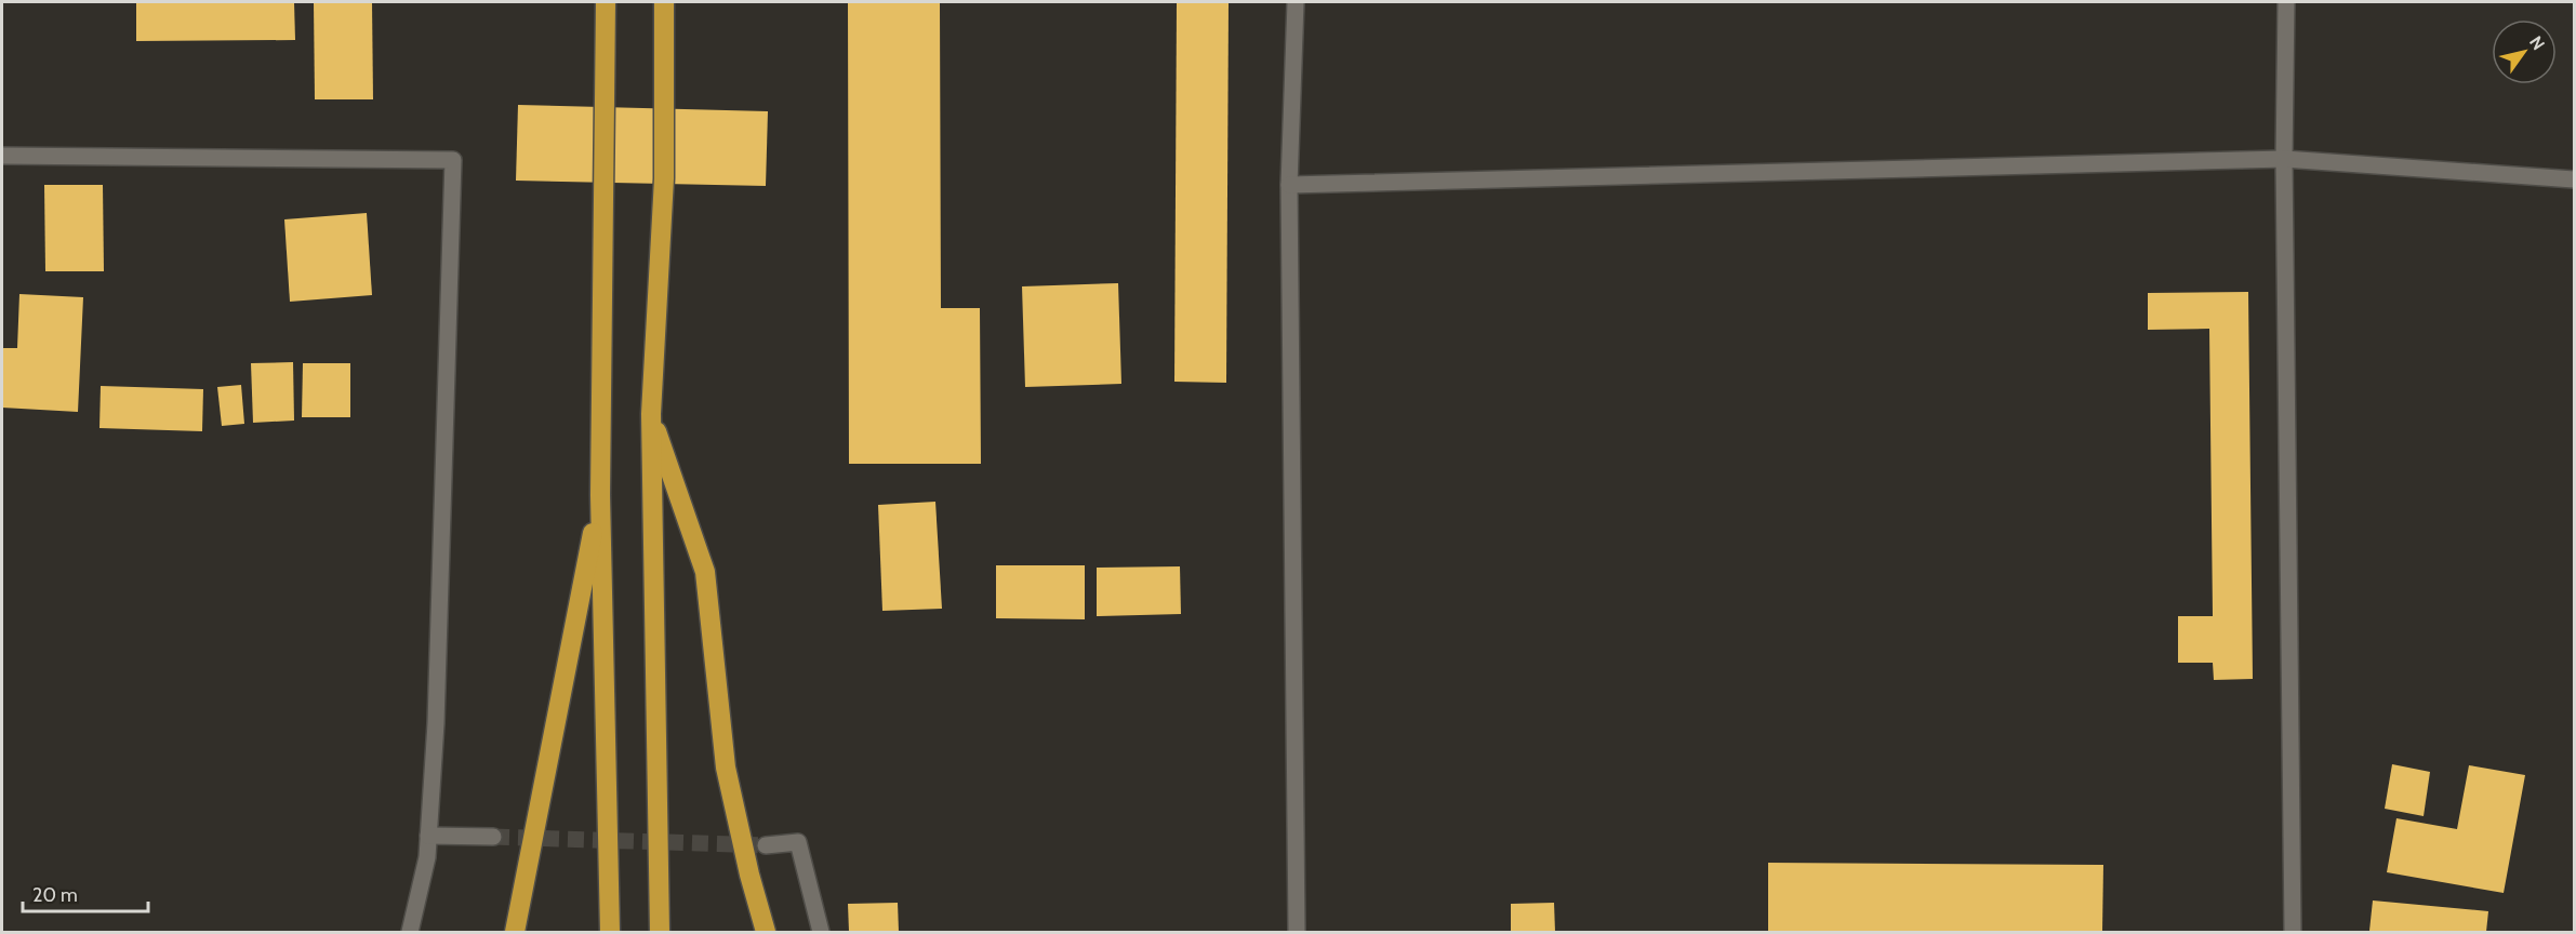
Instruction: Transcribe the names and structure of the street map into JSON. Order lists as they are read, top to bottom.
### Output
{
  "scale_bar": "20 m",
  "north": "top right"
}
